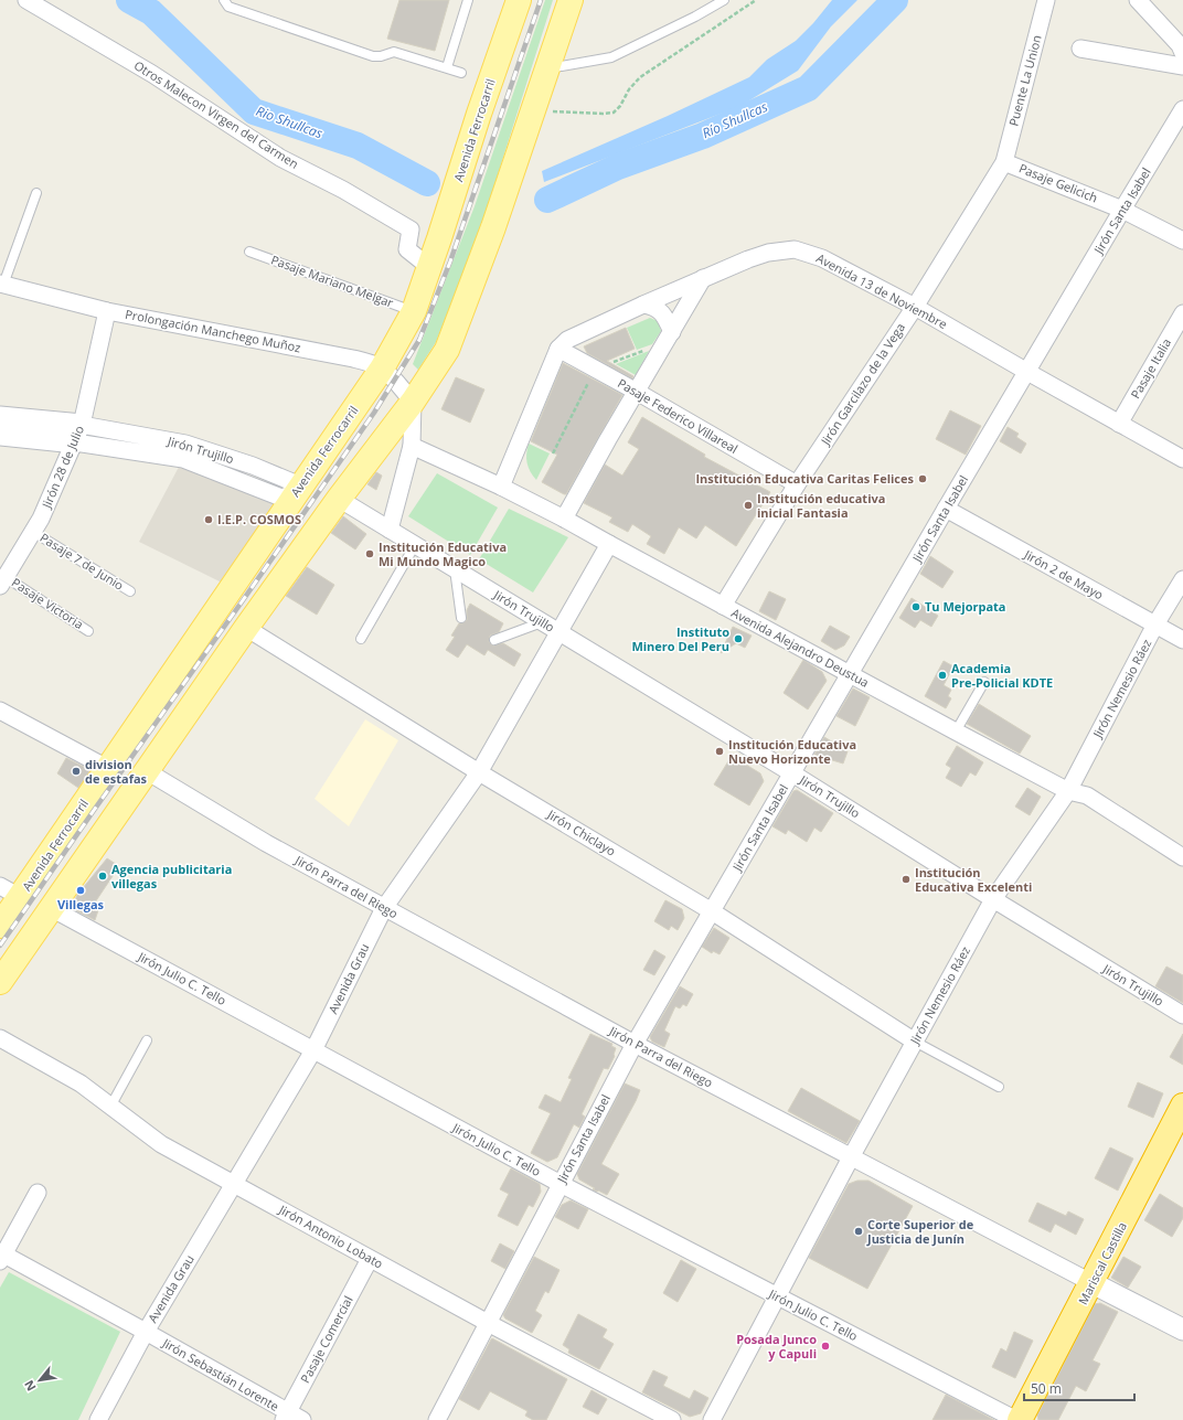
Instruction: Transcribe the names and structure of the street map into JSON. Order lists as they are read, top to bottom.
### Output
{
  "streets": {
    "highway": ["Mariscal Castilla"],
    "main road": ["Avenida Ferrocarril"],
    "street": [
      "Puente La Union",
      "Otros Malecon Virgen del Carmen",
      "Pasaje Gelicich",
      "Jirón Santa Isabel",
      "Avenida 13 de Noviembre",
      "Prolongación Manchego Muñoz",
      "Pasaje Italia",
      "Jirón Garcilazo de la Vega",
      "Pasaje Federico Villareal",
      "Jirón Trujillo",
      "Jirón 28 de Julio",
      "Jirón 2 de Mayo",
      "Avenida Alejandro Deustua",
      "Jirón Nemesio Ráez",
      "Jirón Chiclayo",
      "Jirón Parra del Riego",
      "Jirón Julio C. Tello",
      "Avenida Grau",
      "Jirón Antonio Lobato",
      "Pasaje Comercial",
      "Jirón Sebastián Lorente"
    ],
    "lane": ["Pasaje Mariano Melgar", "Pasaje 7 de Junio", "Pasaje Victoria"]
  },
  "crossings": [
    ["Puente La Union", "Pasaje Gelicich"],
    ["Puente La Union", "Jirón Garcilazo de la Vega"],
    ["Otros Malecon Virgen del Carmen", "Avenida Ferrocarril"],
    ["Avenida Ferrocarril", "Pasaje Mariano Melgar"],
    ["Avenida Ferrocarril", "Prolongación Manchego Muñoz"],
    ["Avenida Ferrocarril", "Jirón Trujillo"],
    ["Pasaje Gelicich", "Jirón Santa Isabel"],
    ["Pasaje Gelicich", "Jirón Garcilazo de la Vega"],
    ["Jirón Santa Isabel", "Avenida 13 de Noviembre"],
    ["Jirón Santa Isabel", "Jirón Trujillo"],
    ["Jirón Santa Isabel", "Jirón 2 de Mayo"],
    ["Jirón Santa Isabel", "Avenida Alejandro Deustua"],
    ["Jirón Santa Isabel", "Jirón Chiclayo"],
    ["Jirón Santa Isabel", "Jirón Parra del Riego"],
    ["Jirón Santa Isabel", "Jirón Julio C. Tello"],
    ["Jirón Santa Isabel", "Jirón Antonio Lobato"],
    ["Avenida 13 de Noviembre", "Pasaje Italia"],
    ["Avenida 13 de Noviembre", "Jirón Garcilazo de la Vega"],
    ["Avenida 13 de Noviembre", "Pasaje Federico Villareal"],
    ["Prolongación Manchego Muñoz", "Jirón 28 de Julio"],
    ["Jirón Garcilazo de la Vega", "Pasaje Federico Villareal"],
    ["Jirón Garcilazo de la Vega", "Avenida Alejandro Deustua"],
    ["Jirón Trujillo", "Jirón 28 de Julio"],
    ["Jirón Trujillo", "Jirón Nemesio Ráez"],
    ["Jirón Trujillo", "Avenida Grau"],
    ["Jirón 28 de Julio", "Pasaje 7 de Junio"],
    ["Jirón 28 de Julio", "Pasaje Victoria"],
    ["Jirón 2 de Mayo", "Jirón Nemesio Ráez"],
    ["Avenida Alejandro Deustua", "Jirón Nemesio Ráez"],
    ["Avenida Alejandro Deustua", "Avenida Grau"],
    ["Jirón Nemesio Ráez", "Jirón Chiclayo"],
    ["Jirón Nemesio Ráez", "Jirón Parra del Riego"],
    ["Jirón Nemesio Ráez", "Jirón Julio C. Tello"],
    ["Jirón Chiclayo", "Avenida Grau"],
    ["Jirón Parra del Riego", "Avenida Grau"],
    ["Jirón Parra del Riego", "Mariscal Castilla"],
    ["Jirón Julio C. Tello", "Avenida Grau"],
    ["Avenida Grau", "Jirón Antonio Lobato"],
    ["Avenida Grau", "Jirón Sebastián Lorente"],
    ["Jirón Antonio Lobato", "Pasaje Comercial"],
    ["Pasaje Comercial", "Jirón Sebastián Lorente"]
  ],
  "water": ["Río Shullcas", "Rio Shullcas"],
  "places": [
    "Institución Educativa Caritas Felices",
    "Institución educativa inicial Fantasia",
    "I.E.P. COSMOS",
    "Institución Educativa Mi Mundo Magico",
    "Tu Mejorpata",
    "Instituto Minero Del Peru",
    "Academia Pre-Policial KDTE",
    "Institución Educativa Nuevo Horizonte",
    "division de estafas",
    "Agencia publicitaria villegas",
    "Institución Educativa Excelenti",
    "Villegas",
    "Corte Superior de Justicia de Junín",
    "Posada Junco y Capuli"
  ],
  "scale_bar": "50 m",
  "north": "bottom left"
}
